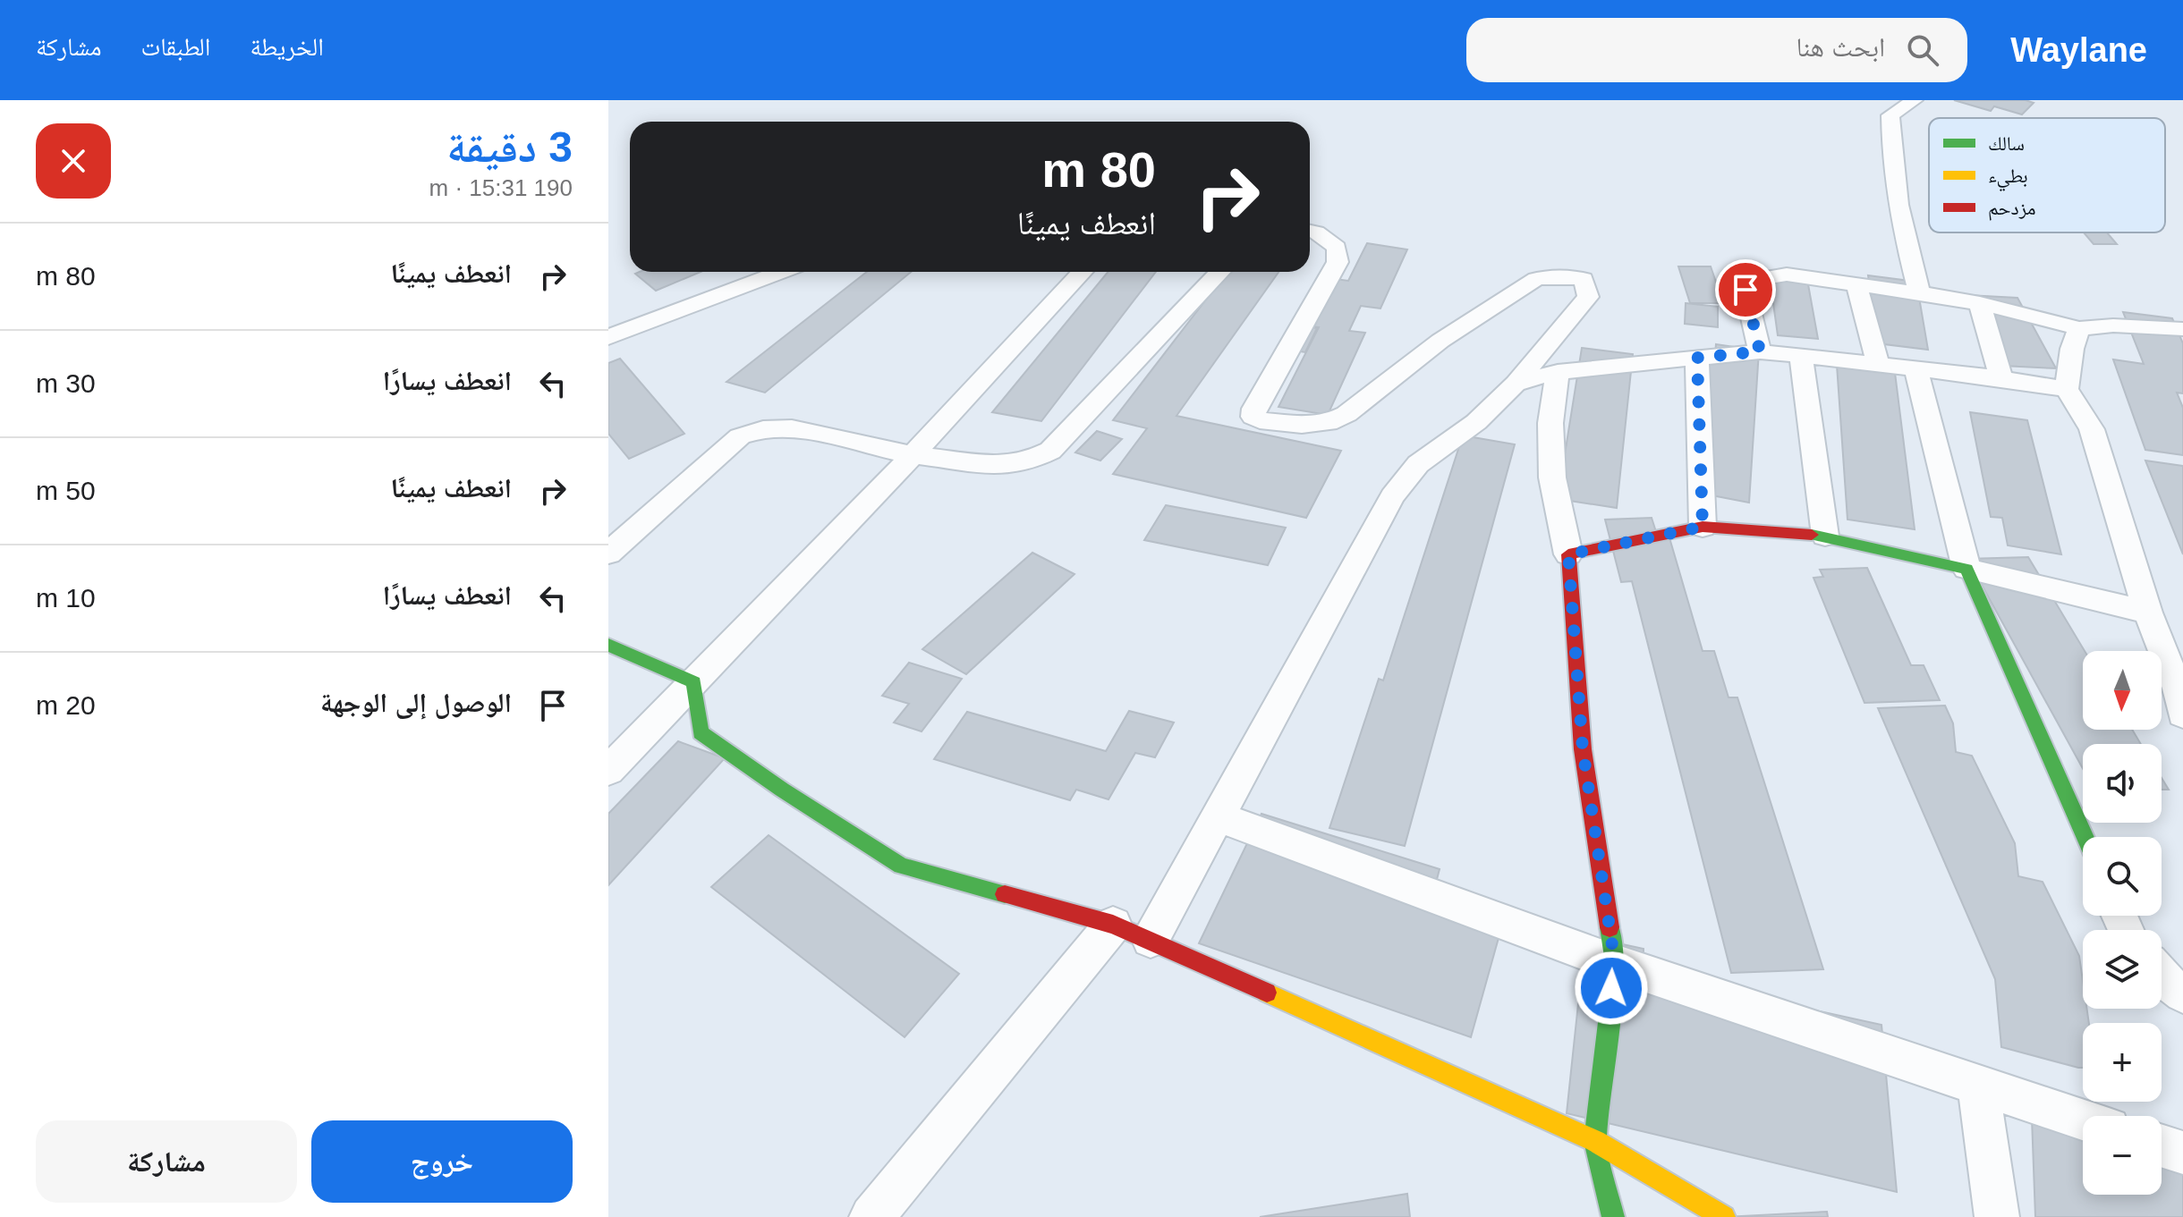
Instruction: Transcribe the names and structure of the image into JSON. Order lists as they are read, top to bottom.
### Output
{
  "legend": ["سالك", "بطيء", "مزدحم"],
  "north": "bottom",
  "page": {
    "header": "Waylane",
    "search": "ابحث هنا",
    "nav": ["الخريطة", "الطبقات", "مشاركة"],
    "heading": ["3 دقيقة", "190 m · 15:31"],
    "turn": ["80 m", "انعطف يمينًا"],
    "list": [
      {
        "name": "انعطف يمينًا",
        "value": "80 m"
      },
      {
        "name": "انعطف يسارًا",
        "value": "30 m"
      },
      {
        "name": "انعطف يمينًا",
        "value": "50 m"
      },
      {
        "name": "انعطف يسارًا",
        "value": "10 m"
      },
      {
        "name": "الوصول إلى الوجهة",
        "value": "20 m"
      }
    ],
    "map_buttons": ["+", "−"],
    "buttons": ["خروج", "مشاركة"]
  }
}
